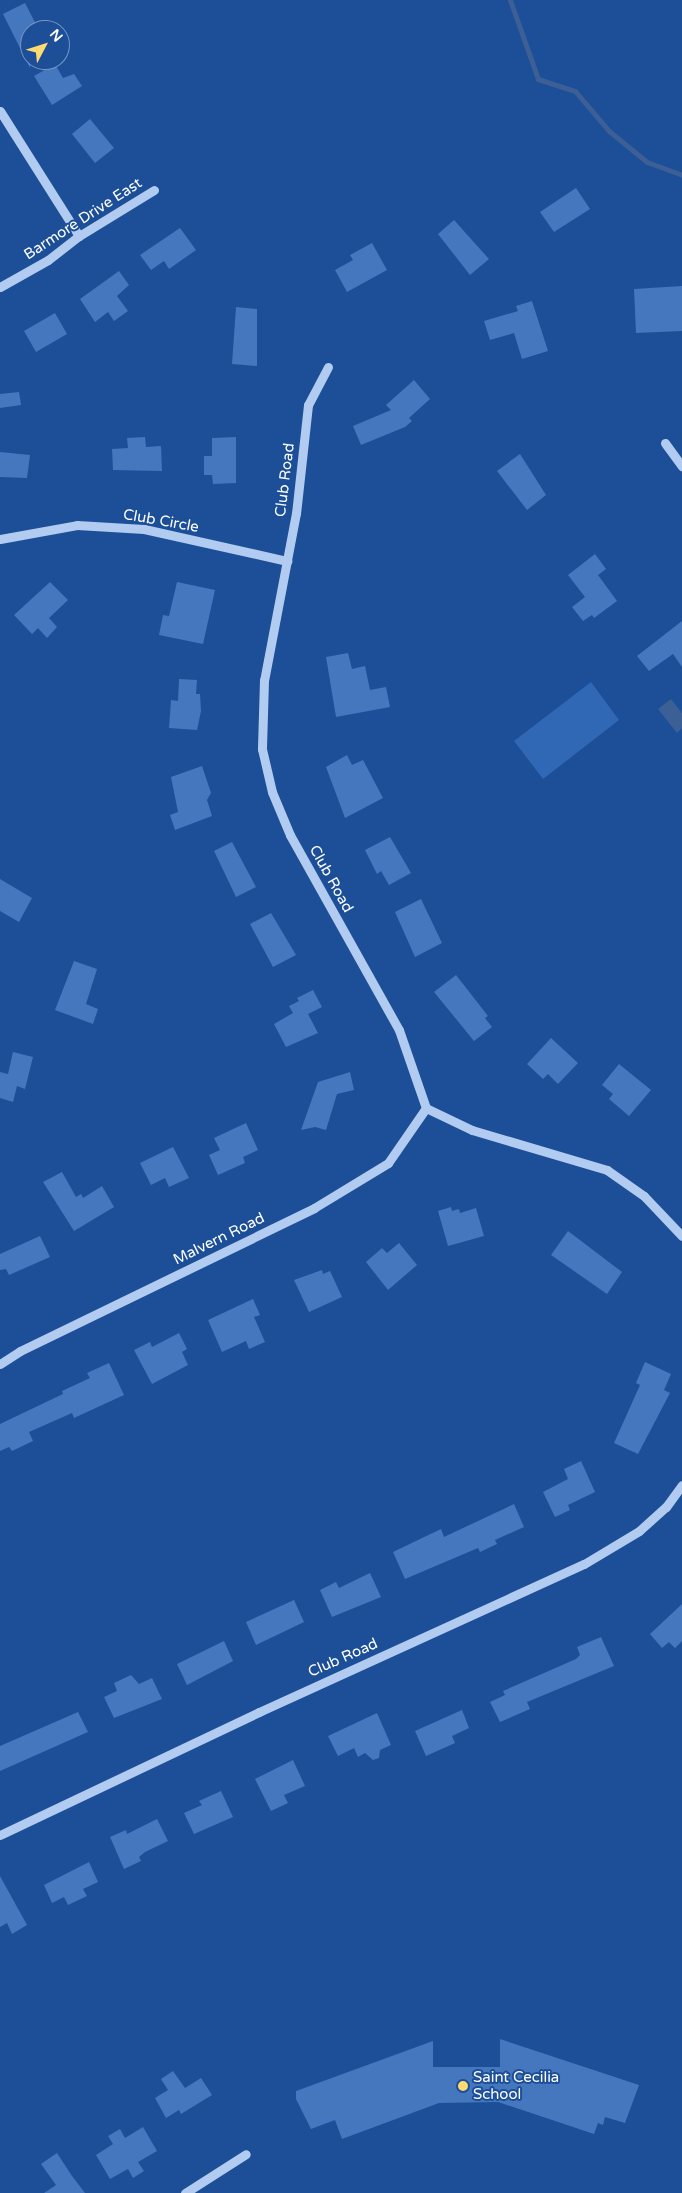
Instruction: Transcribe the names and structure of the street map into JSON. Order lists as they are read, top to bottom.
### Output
{
  "streets": {
    "street": [
      "Barmore Drive East",
      "Club Road",
      "Club Circle",
      "Malvern Road"
    ]
  },
  "crossings": [
    ["Club Road", "Club Circle"],
    ["Club Road", "Malvern Road"]
  ],
  "places": ["Saint Cecilia School"],
  "north": "top right"
}
